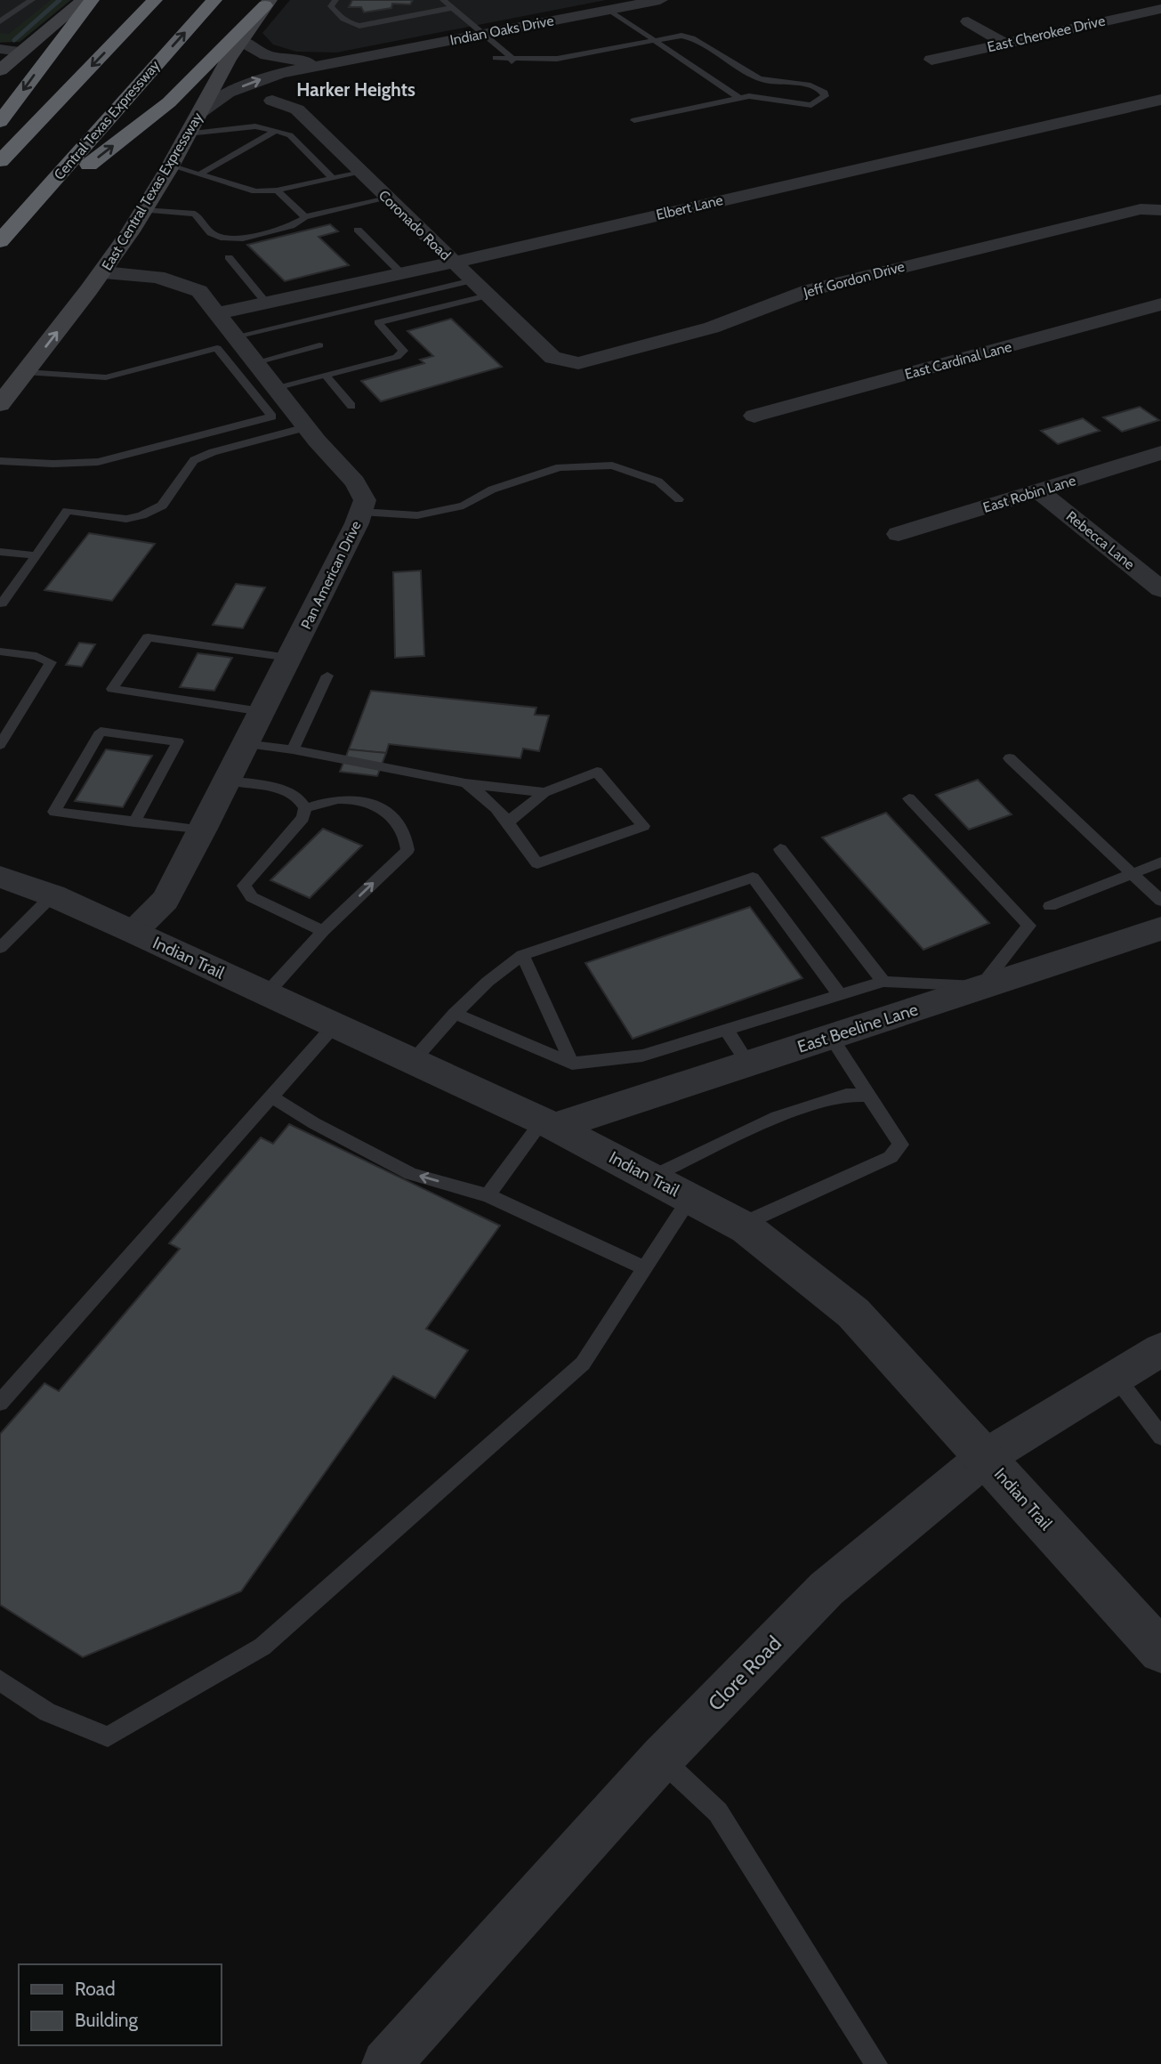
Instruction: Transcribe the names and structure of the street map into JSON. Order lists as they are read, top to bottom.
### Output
{
  "streets": {
    "highway": ["Central Texas Expressway"],
    "main road": ["East Central Texas Expressway"],
    "street": [
      "Indian Oaks Drive",
      "East Cherokee Drive",
      "Elbert Lane",
      "Coronado Road",
      "Jeff Gordon Drive",
      "East Cardinal Lane",
      "East Robin Lane",
      "Rebecca Lane",
      "Pan American Drive",
      "Indian Trail",
      "East Beeline Lane",
      "Clore Road"
    ]
  },
  "crossings": [
    ["East Central Texas Expressway", "Pan American Drive"],
    ["Elbert Lane", "Coronado Road"],
    ["Elbert Lane", "Pan American Drive"],
    ["Coronado Road", "Jeff Gordon Drive"],
    ["East Robin Lane", "Rebecca Lane"],
    ["Pan American Drive", "Indian Trail"],
    ["Indian Trail", "East Beeline Lane"],
    ["Indian Trail", "Clore Road"]
  ],
  "districts": ["Harker Heights"],
  "legend": ["Road", "Building"]
}
